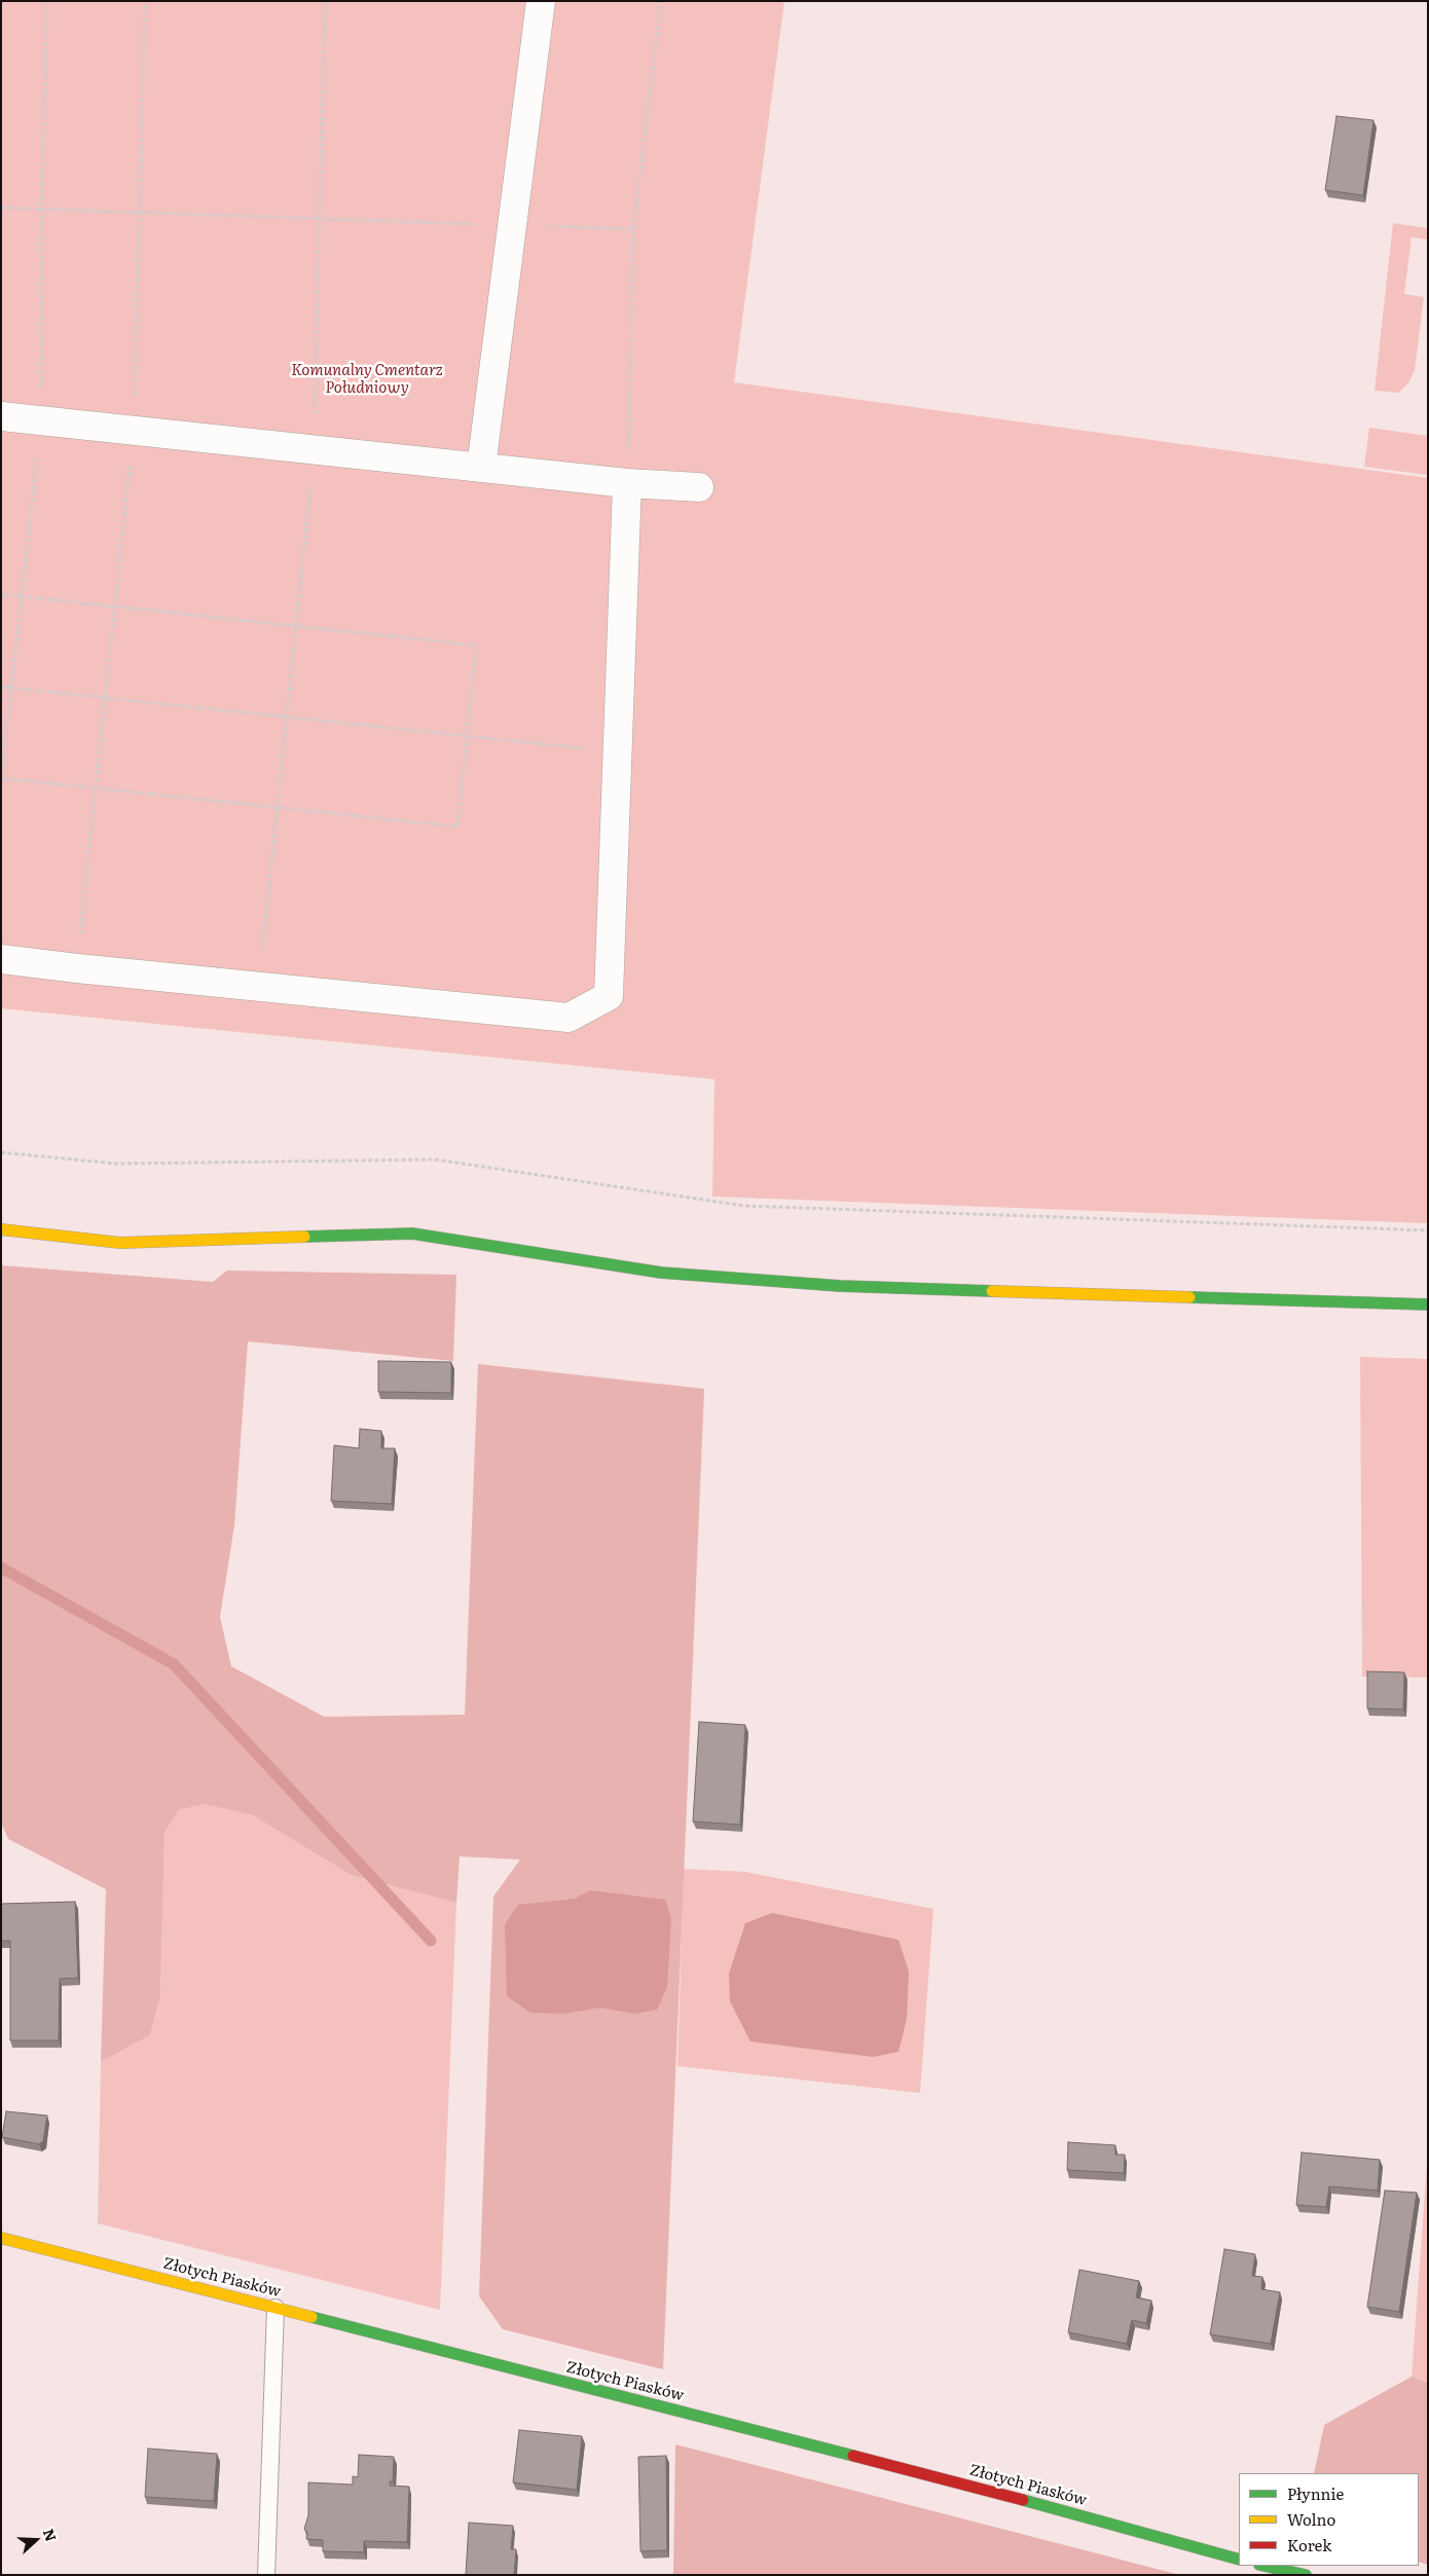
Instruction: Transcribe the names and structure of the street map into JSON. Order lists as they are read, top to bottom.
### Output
{
  "streets": {
    "street": ["Złotych Piasków"]
  },
  "parks": ["Komunalny Cmentarz Południowy"],
  "legend": ["Płynnie", "Wolno", "Korek"],
  "north": "right"
}
